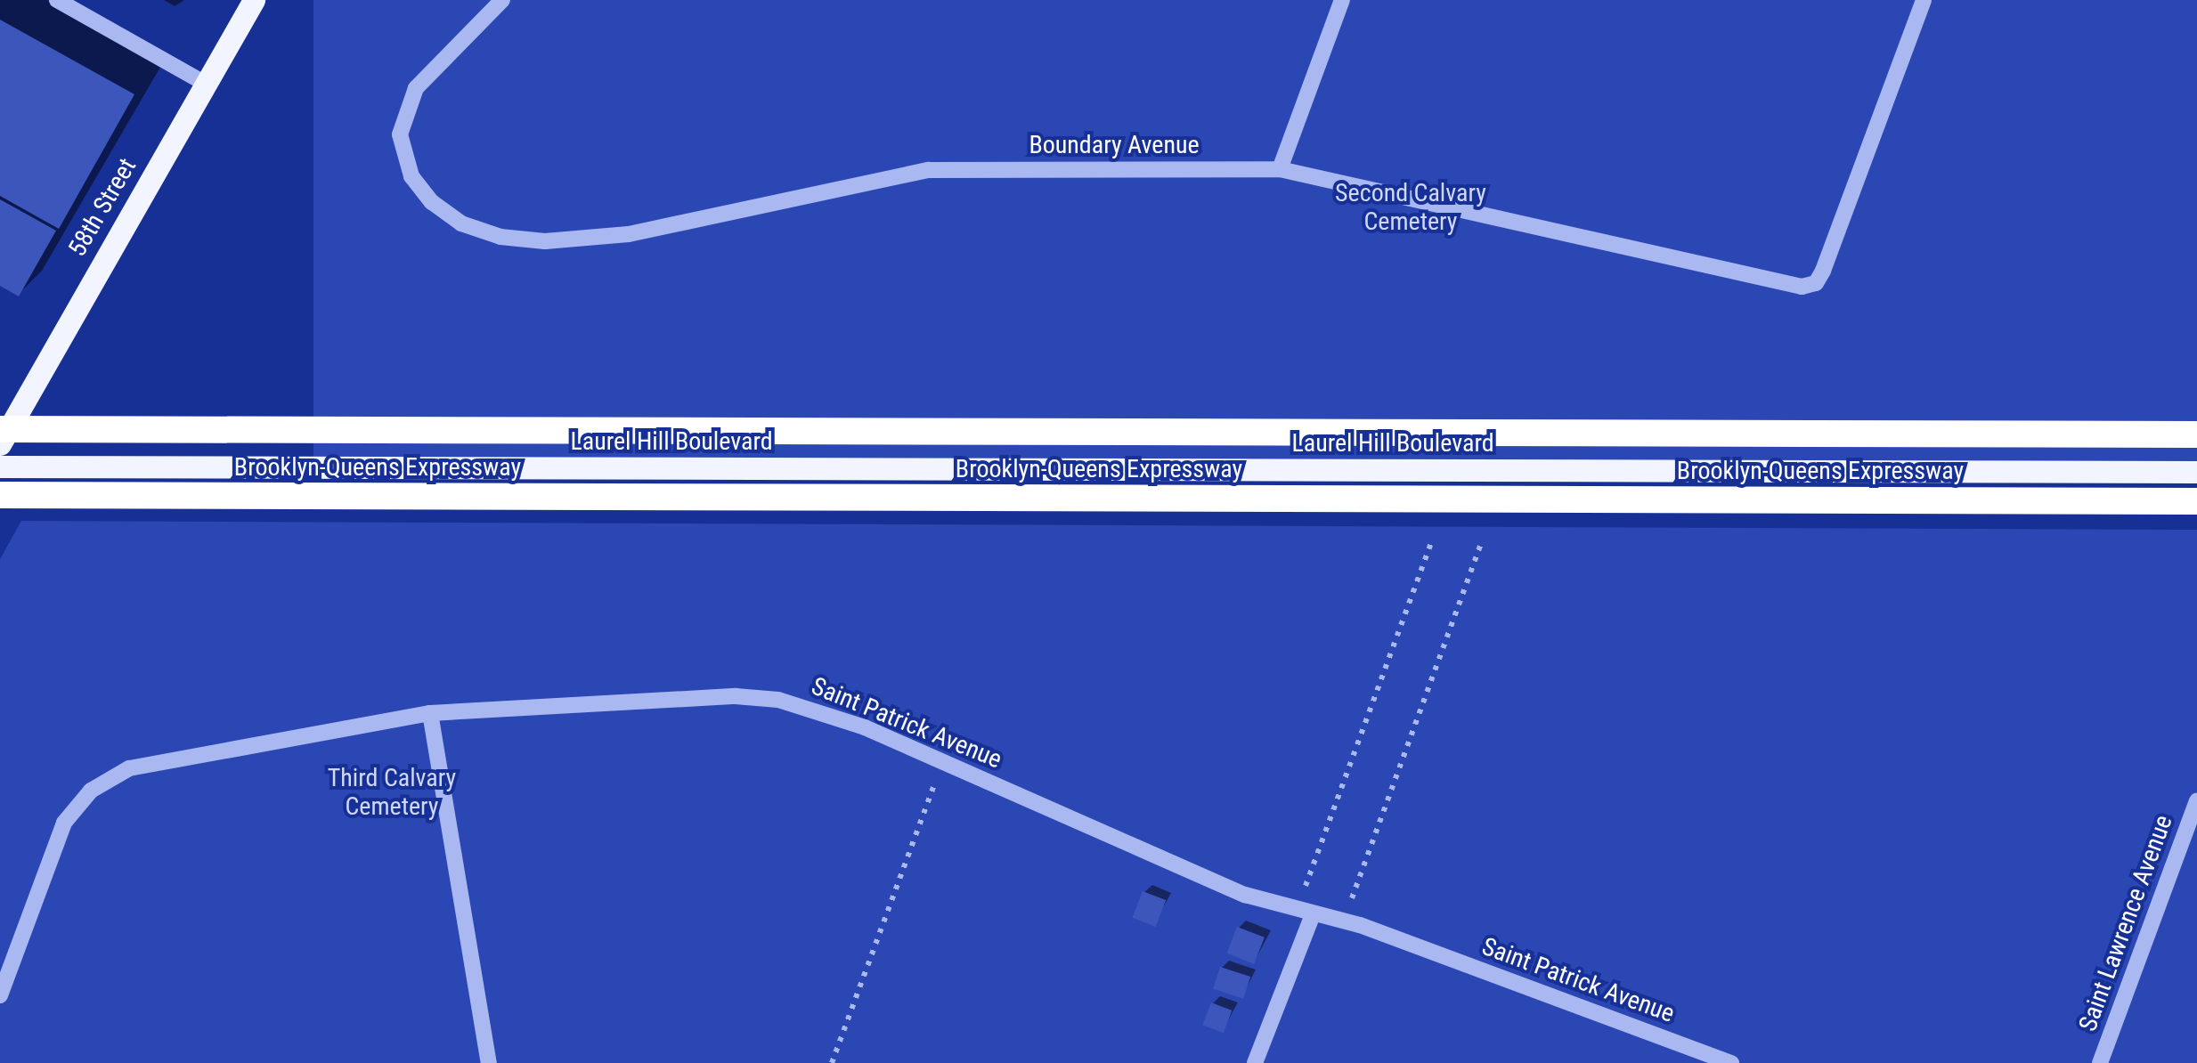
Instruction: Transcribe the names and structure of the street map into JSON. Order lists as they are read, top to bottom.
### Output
{
  "streets": {
    "highway": ["Brooklyn-Queens Expressway"],
    "main road": ["58th Street", "Laurel Hill Boulevard"],
    "street": ["Boundary Avenue", "Saint Patrick Avenue", "Saint Lawrence Avenue"]
  },
  "parks": ["Second Calvary Cemetery", "Third Calvary Cemetery"]
}
